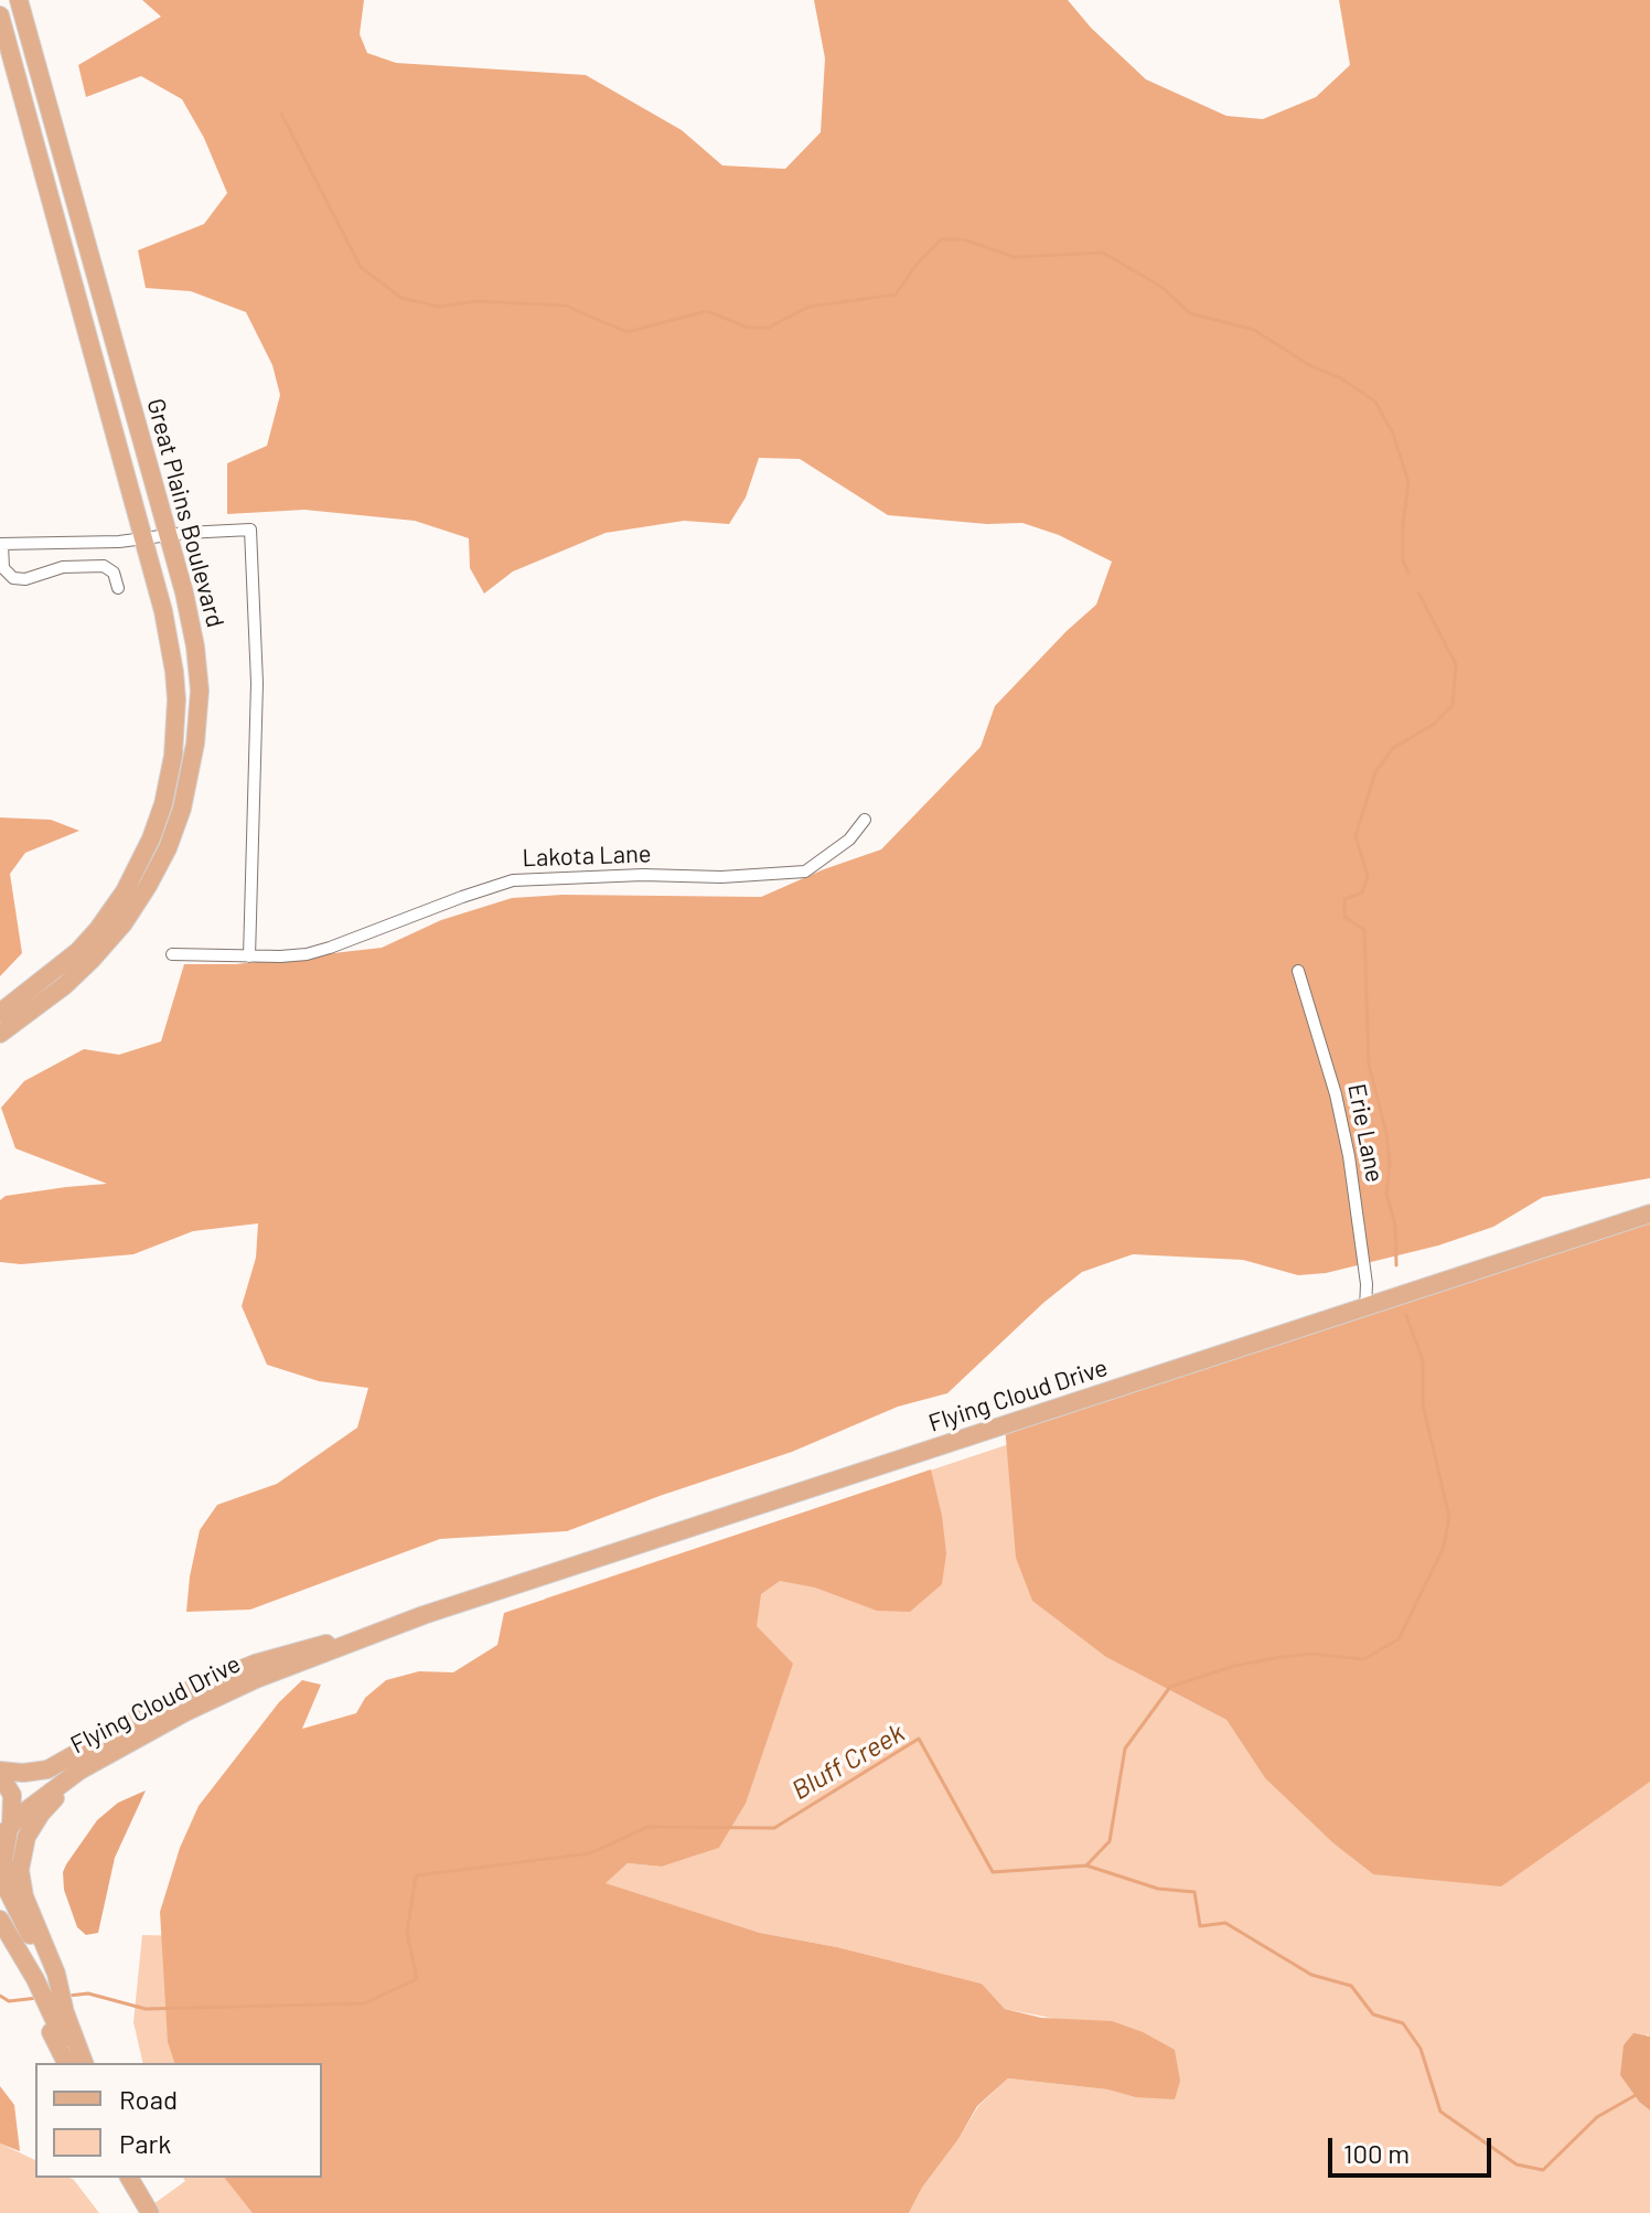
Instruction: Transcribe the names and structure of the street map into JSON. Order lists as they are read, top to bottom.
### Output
{
  "streets": {
    "main road": ["Great Plains Boulevard", "Flying Cloud Drive"],
    "street": ["Lakota Lane", "Erie Lane"]
  },
  "crossings": [
    ["Erie Lane", "Flying Cloud Drive"]
  ],
  "water": ["Bluff Creek"],
  "legend": ["Road", "Park"],
  "scale_bar": "100 m"
}
